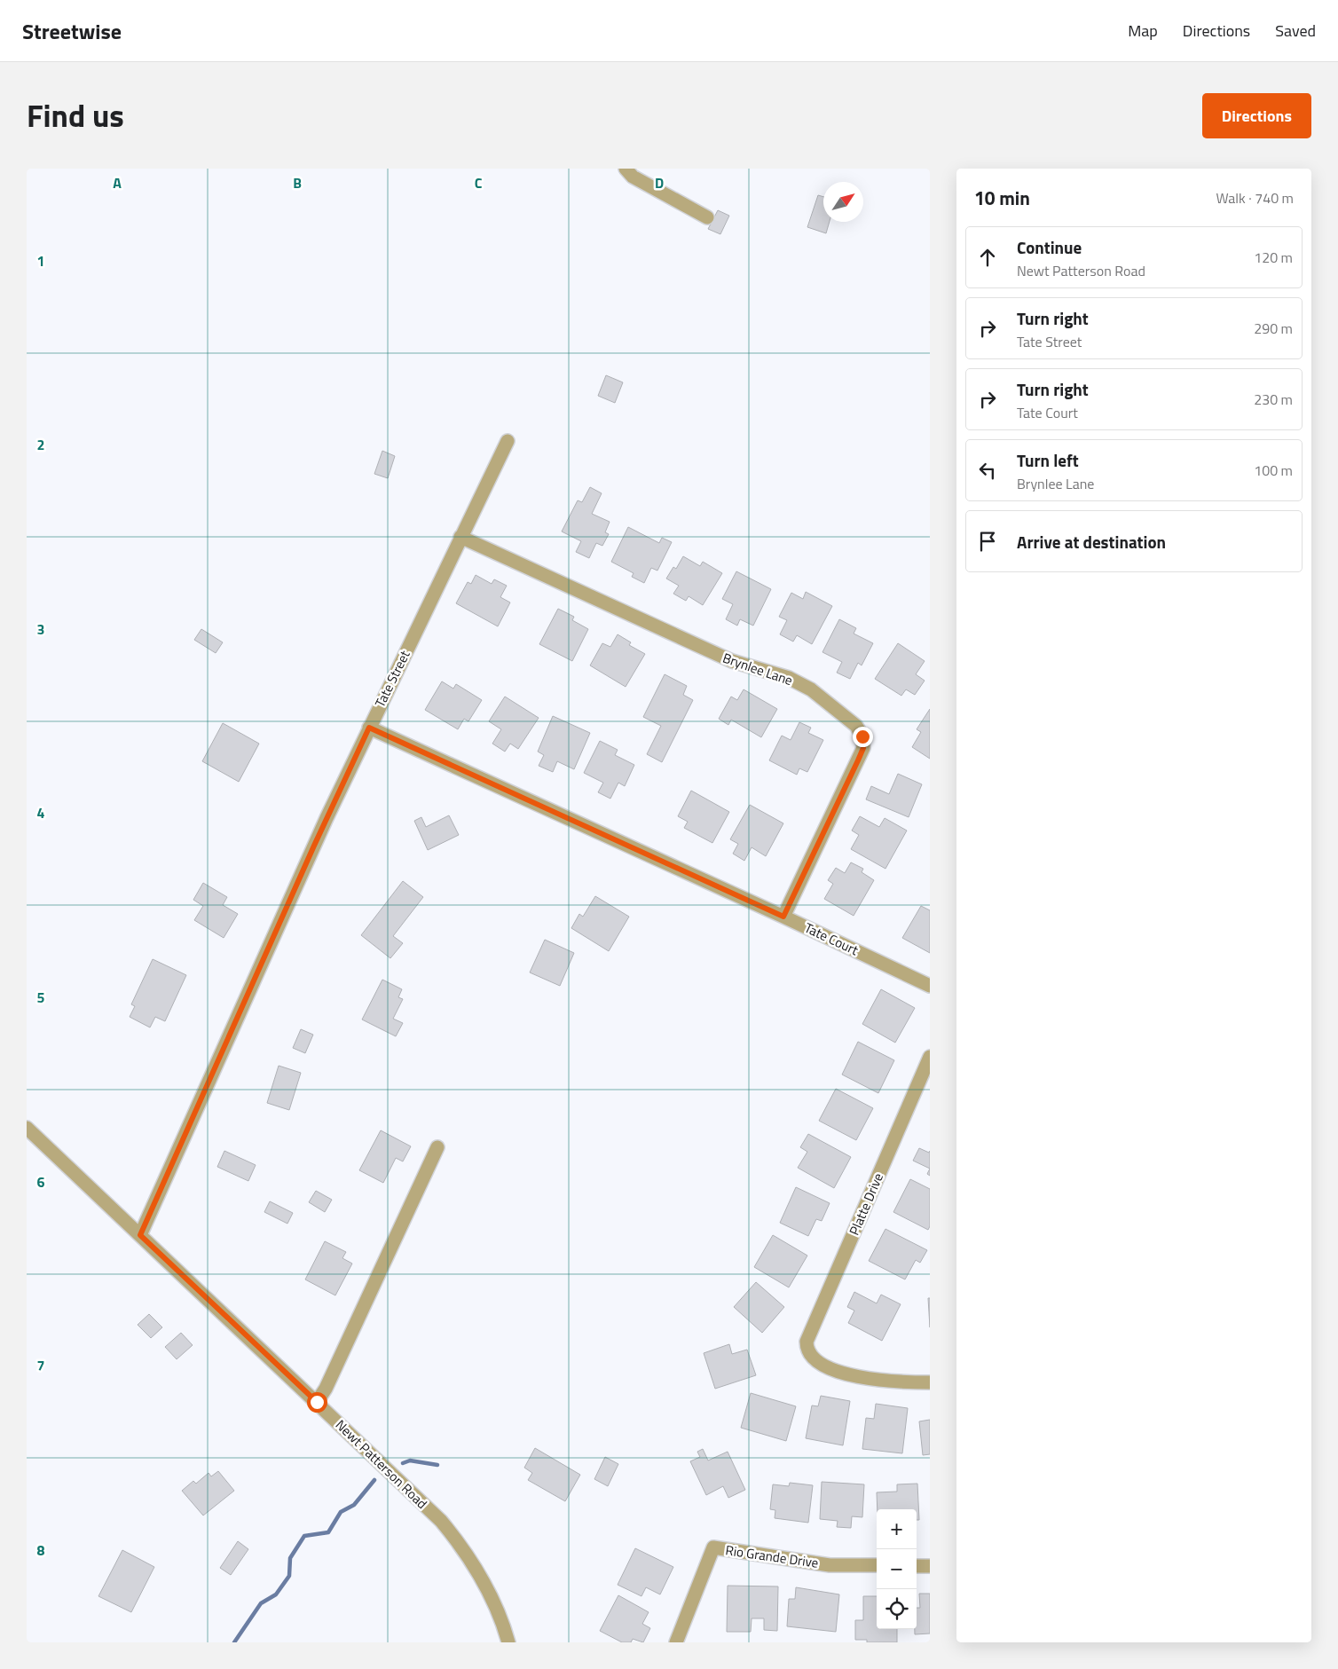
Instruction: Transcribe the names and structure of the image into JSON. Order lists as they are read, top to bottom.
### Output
{
  "streets": {
    "street": [
      "Brynlee Lane",
      "Tate Street",
      "Tate Court",
      "Platte Drive",
      "Newt Patterson Road",
      "Rio Grande Drive"
    ]
  },
  "crossings": [
    ["Brynlee Lane", "Tate Street"],
    ["Brynlee Lane", "Tate Court"],
    ["Tate Street", "Tate Court"],
    ["Tate Street", "Newt Patterson Road"]
  ],
  "north": "top right",
  "page": {
    "header": "Streetwise",
    "nav": ["Map", "Directions", "Saved"],
    "title": "Find us",
    "buttons": "Directions",
    "heading": ["10 min", "Walk · 740 m"],
    "list": [
      ["Continue", "Newt Patterson Road", "120 m"],
      ["Turn right", "Tate Street", "290 m"],
      ["Turn right", "Tate Court", "230 m"],
      ["Turn left", "Brynlee Lane", "100 m"],
      "Arrive at destination"
    ],
    "map_buttons": ["+", "−"]
  },
  "grid": {
    "columns": [
      "A",
      "B",
      "C",
      "D"
    ],
    "rows": [
      "1",
      "2",
      "3",
      "4",
      "5",
      "6",
      "7",
      "8"
    ]
  }
}
